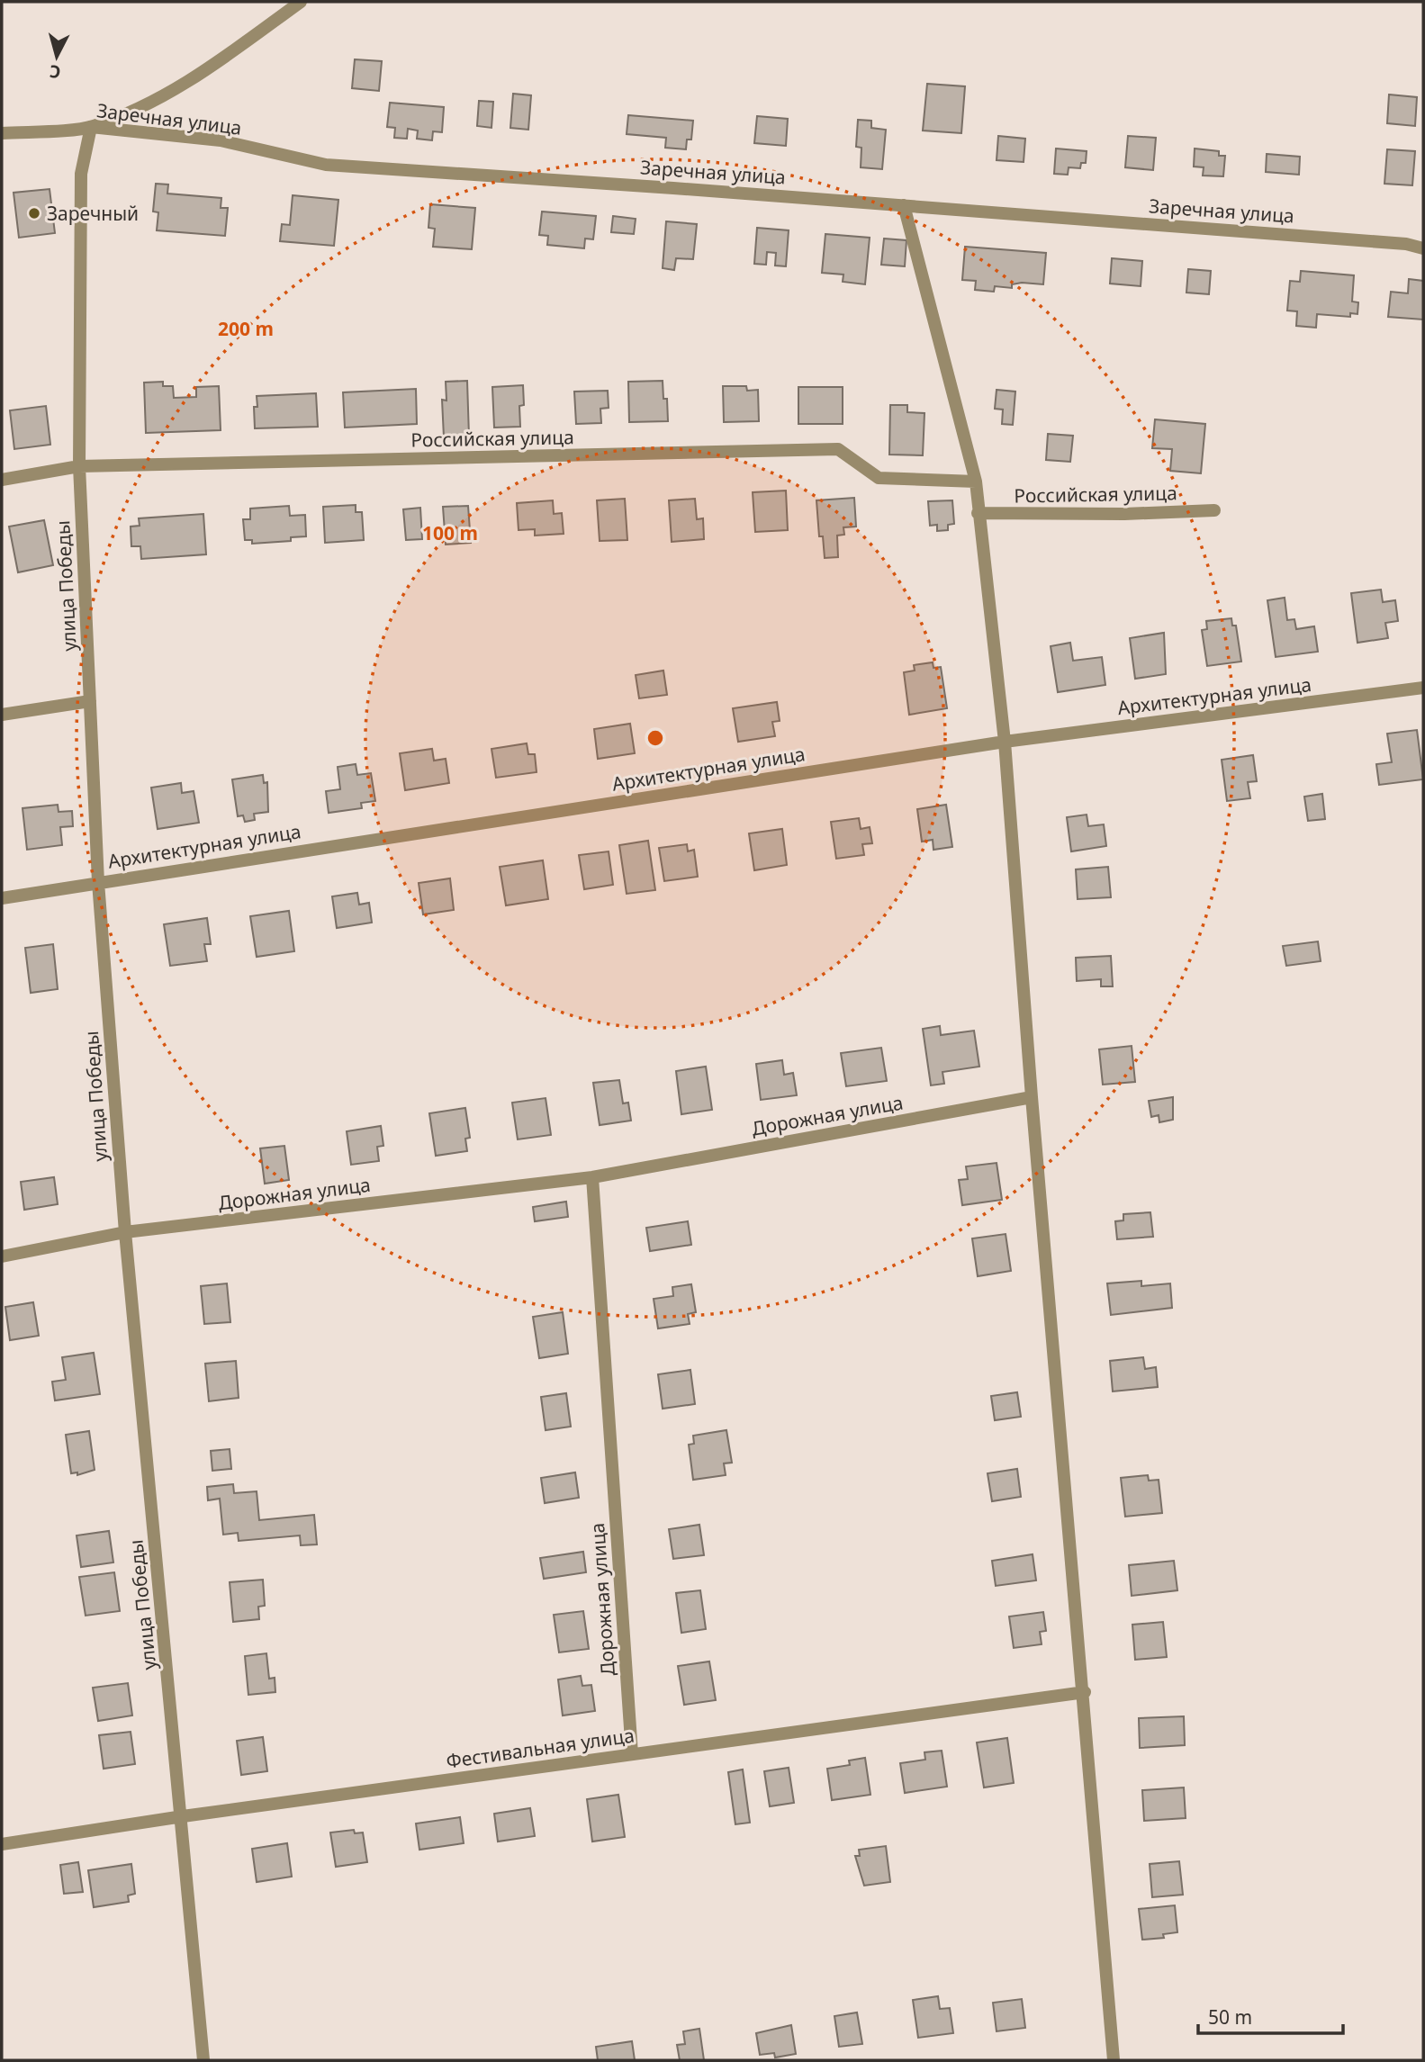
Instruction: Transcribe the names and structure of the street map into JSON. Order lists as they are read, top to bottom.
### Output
{
  "streets": {
    "street": [
      "Заречная улица",
      "Российская улица",
      "улица Победы",
      "Архитектурная улица",
      "Дорожная улица",
      "Фестивальная улица"
    ]
  },
  "crossings": [
    ["Заречная улица", "улица Победы"],
    ["Российская улица", "улица Победы"],
    ["улица Победы", "Архитектурная улица"],
    ["улица Победы", "Дорожная улица"],
    ["улица Победы", "Фестивальная улица"],
    ["Дорожная улица", "Фестивальная улица"]
  ],
  "places": ["Заречный"],
  "scale_bar": "50 m",
  "north": "bottom",
  "rings": ["200 m", "100 m"]
}
